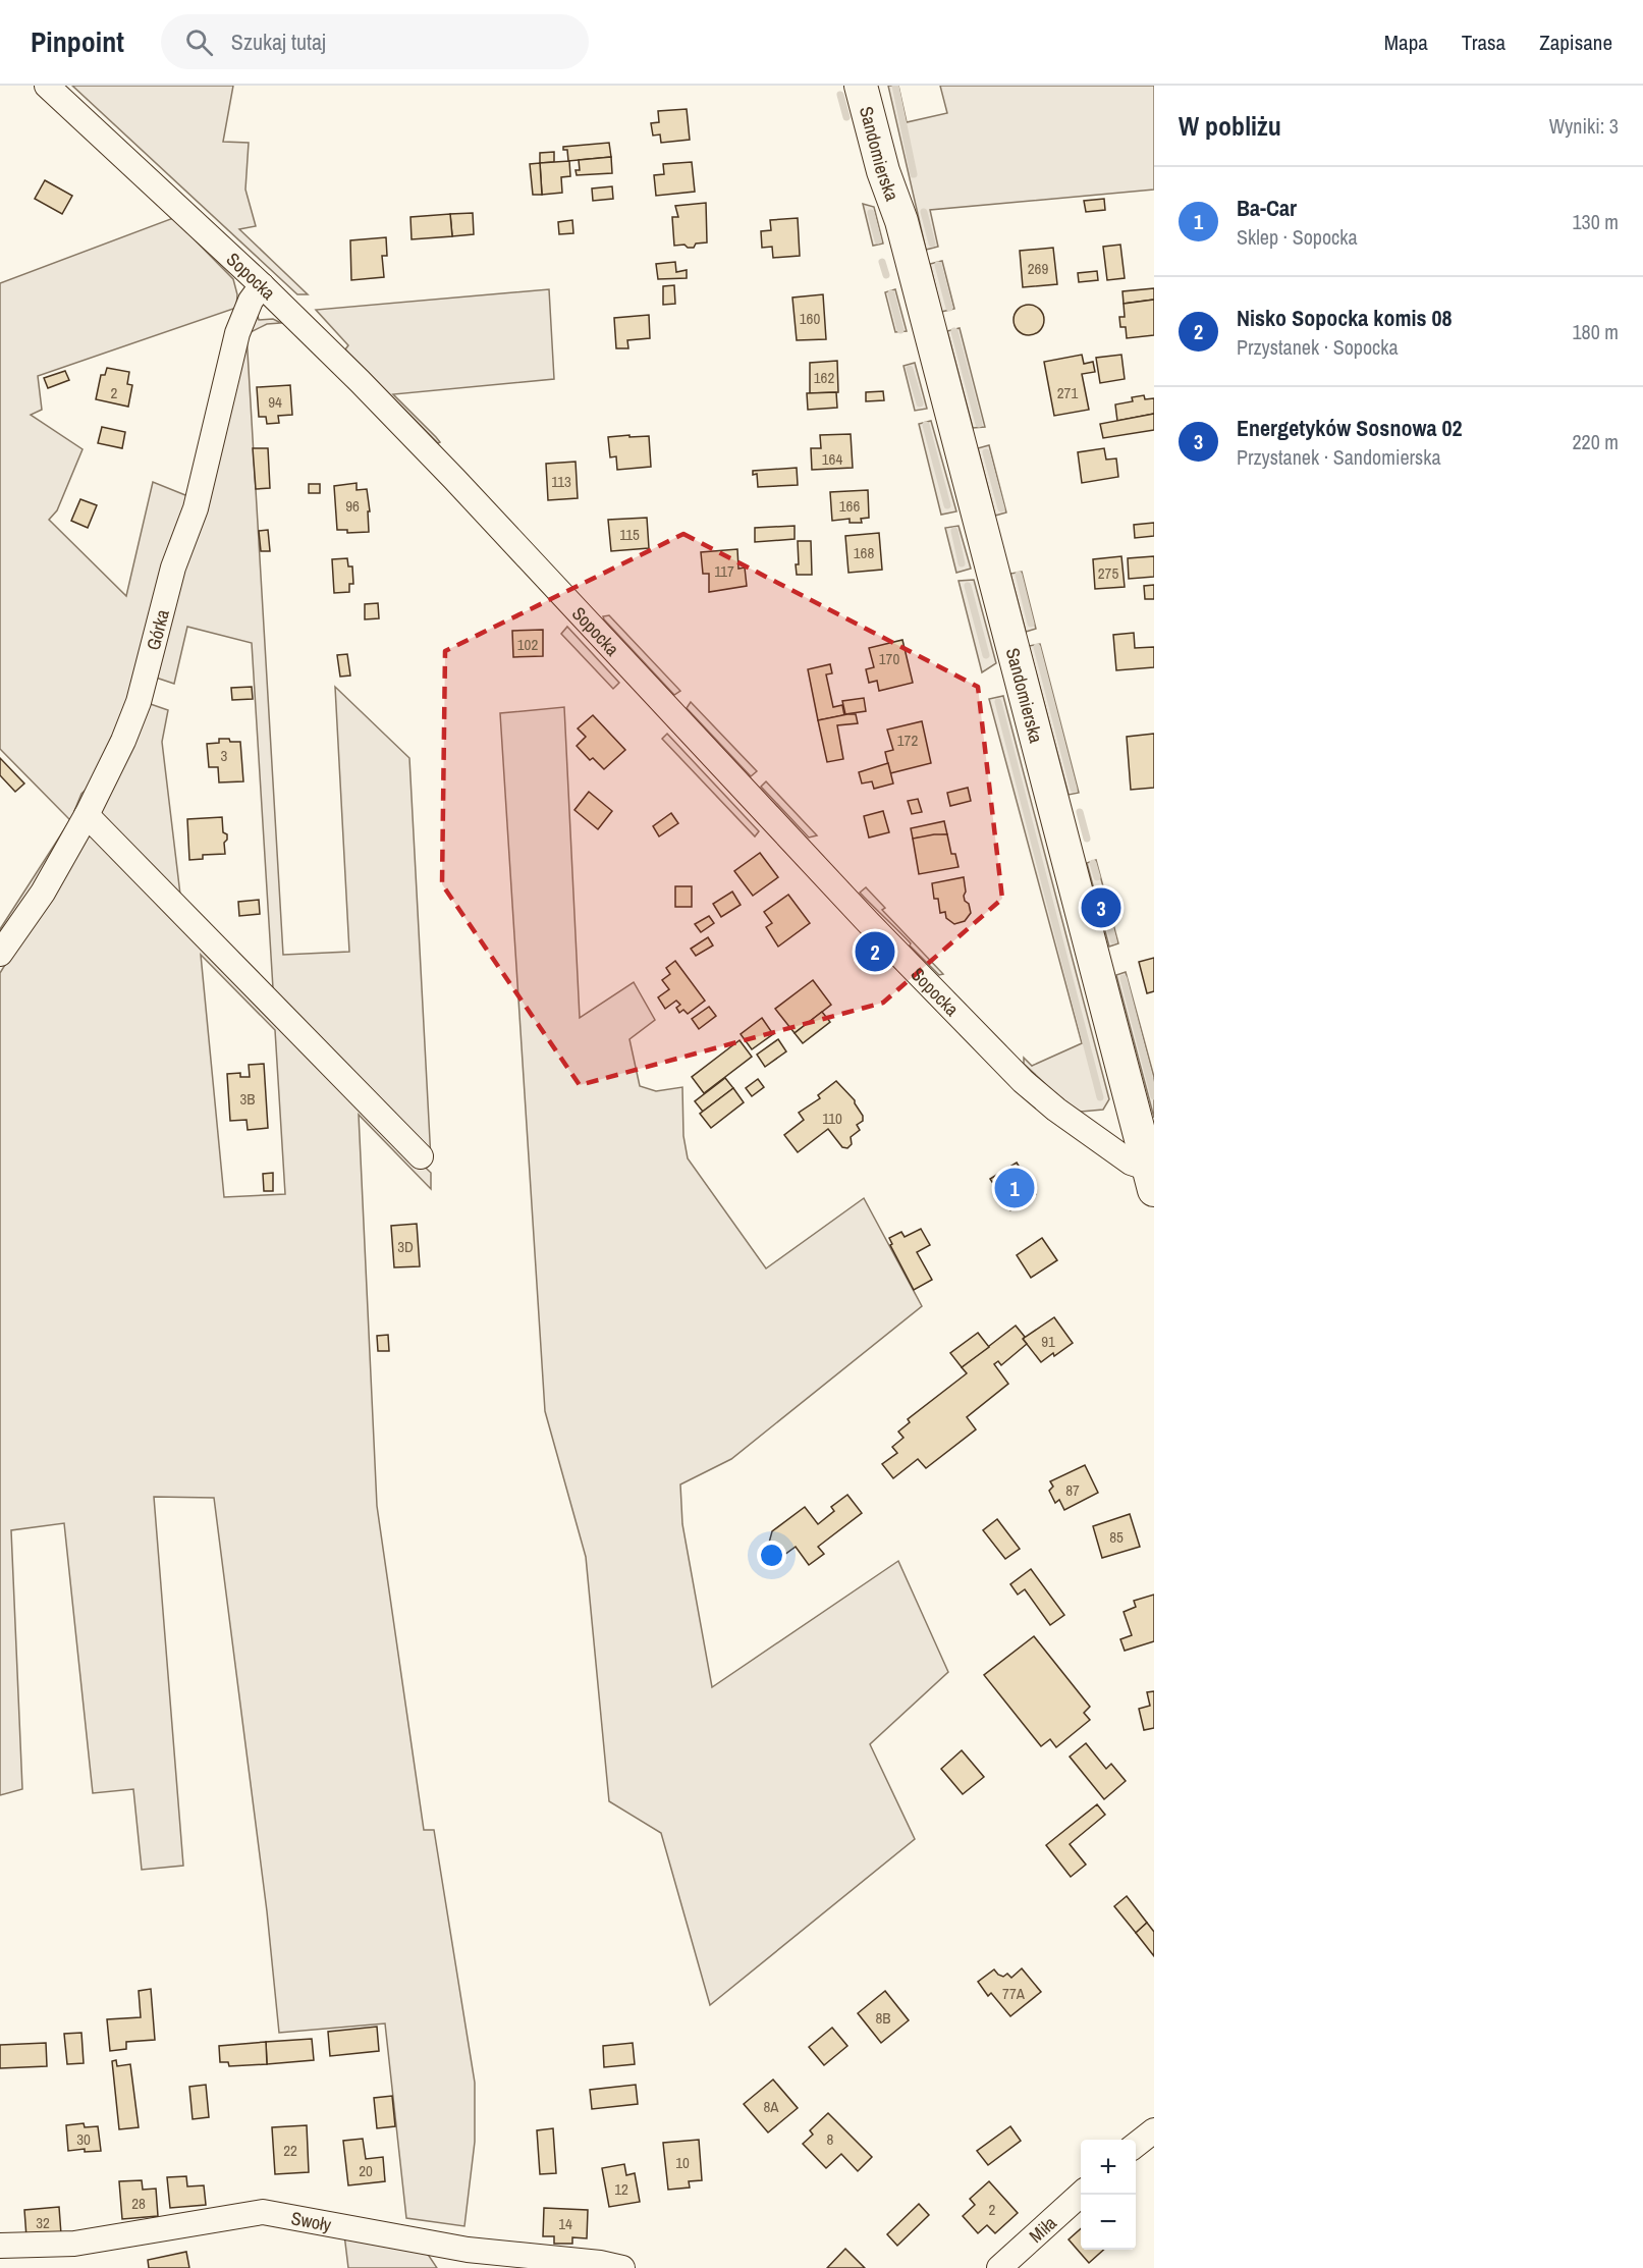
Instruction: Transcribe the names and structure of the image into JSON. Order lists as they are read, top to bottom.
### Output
{
  "streets": {
    "main road": ["Sandomierska"],
    "street": [
      "Sopocka",
      "Górka",
      "Swoły",
      "Miła"
    ]
  },
  "crossings": [
    ["Sandomierska", "Sopocka"],
    ["Sopocka", "Górka"]
  ],
  "house_numbers": [
    "269",
    "160",
    "162",
    "2",
    "271",
    "94",
    "164",
    "113",
    "96",
    "166",
    "115",
    "168",
    "117",
    "275",
    "102",
    "170",
    "172",
    "3",
    "3B",
    "110",
    "3D",
    "91",
    "87",
    "85",
    "77A",
    "8B",
    "8A",
    "30",
    "8",
    "22",
    "10",
    "20",
    "12",
    "28",
    "2",
    "32",
    "14"
  ],
  "page": {
    "header": "Pinpoint",
    "search": "Szukaj tutaj",
    "nav": ["Mapa", "Trasa", "Zapisane"],
    "heading": ["W pobliżu", "Wyniki: 3"],
    "list": [
      {
        "mark": "1",
        "name": "Ba-Car",
        "note": "Sklep · Sopocka",
        "value": "130 m"
      },
      {
        "mark": "2",
        "name": "Nisko Sopocka komis 08",
        "note": "Przystanek · Sopocka",
        "value": "180 m"
      },
      {
        "mark": "3",
        "name": "Energetyków Sosnowa 02",
        "note": "Przystanek · Sandomierska",
        "value": "220 m"
      }
    ],
    "pins": ["3", "2", "1"],
    "map_buttons": ["+", "−"]
  }
}
